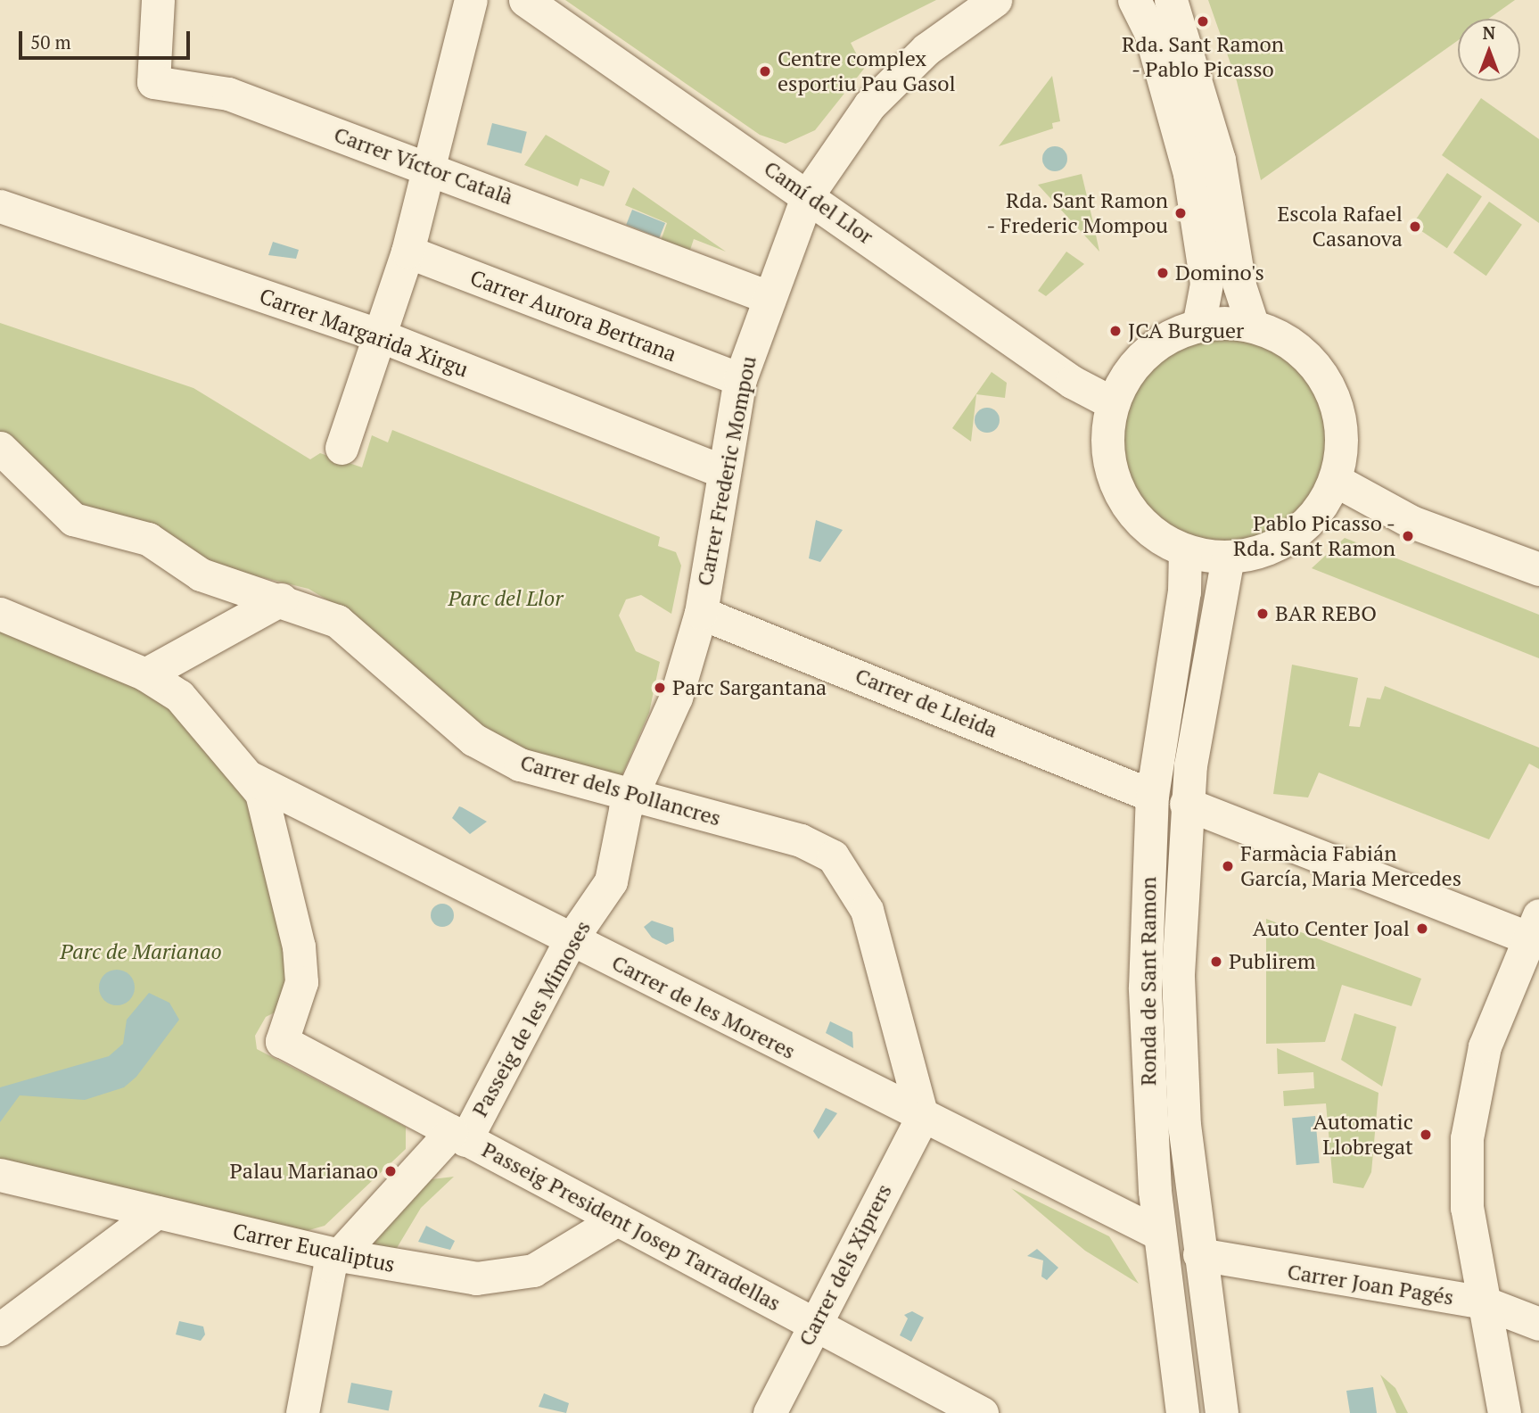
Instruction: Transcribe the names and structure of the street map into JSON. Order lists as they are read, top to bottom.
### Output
{
  "streets": {
    "street": [
      "Carrer Víctor Català",
      "Camí del Llor",
      "Carrer Aurora Bertrana",
      "Carrer Margarida Xirgu",
      "Carrer Frederic Mompou",
      "Carrer de Lleida",
      "Carrer dels Pollancres",
      "Ronda de Sant Ramon",
      "Carrer de les Moreres",
      "Passeig de les Mimoses",
      "Passeig President Josep Tarradellas",
      "Carrer Eucaliptus",
      "Carrer dels Xiprers",
      "Carrer Joan Pagés"
    ]
  },
  "crossings": [
    ["Carrer Víctor Català", "Carrer Frederic Mompou"],
    ["Camí del Llor", "Carrer Frederic Mompou"],
    ["Carrer Aurora Bertrana", "Carrer Frederic Mompou"],
    ["Carrer Margarida Xirgu", "Carrer Frederic Mompou"],
    ["Carrer Frederic Mompou", "Carrer de Lleida"],
    ["Carrer Frederic Mompou", "Carrer dels Pollancres"],
    ["Carrer Frederic Mompou", "Passeig de les Mimoses"],
    ["Carrer de Lleida", "Ronda de Sant Ramon"],
    ["Carrer dels Pollancres", "Carrer de les Moreres"],
    ["Carrer dels Pollancres", "Passeig de les Mimoses"],
    ["Carrer dels Pollancres", "Carrer dels Xiprers"],
    ["Ronda de Sant Ramon", "Carrer de les Moreres"],
    ["Ronda de Sant Ramon", "Carrer Joan Pagés"],
    ["Carrer de les Moreres", "Passeig de les Mimoses"],
    ["Carrer de les Moreres", "Passeig President Josep Tarradellas"],
    ["Carrer de les Moreres", "Carrer dels Xiprers"],
    ["Passeig de les Mimoses", "Passeig President Josep Tarradellas"],
    ["Passeig de les Mimoses", "Carrer Eucaliptus"],
    ["Passeig President Josep Tarradellas", "Carrer Eucaliptus"],
    ["Passeig President Josep Tarradellas", "Carrer dels Xiprers"]
  ],
  "parks": ["Parc del Llor", "Parc de Marianao"],
  "places": [
    "Rda. Sant Ramon - Pablo Picasso",
    "Centre complex esportiu Pau Gasol",
    "Rda. Sant Ramon - Frederic Mompou",
    "Escola Rafael Casanova",
    "Domino's",
    "JCA Burguer",
    "Pablo Picasso - Rda. Sant Ramon",
    "BAR REBO",
    "Parc Sargantana",
    "Farmàcia Fabián García, Maria Mercedes",
    "Auto Center Joal",
    "Publirem",
    "Automatic Llobregat",
    "Palau Marianao"
  ],
  "scale_bar": "50 m",
  "north": "top"
}
